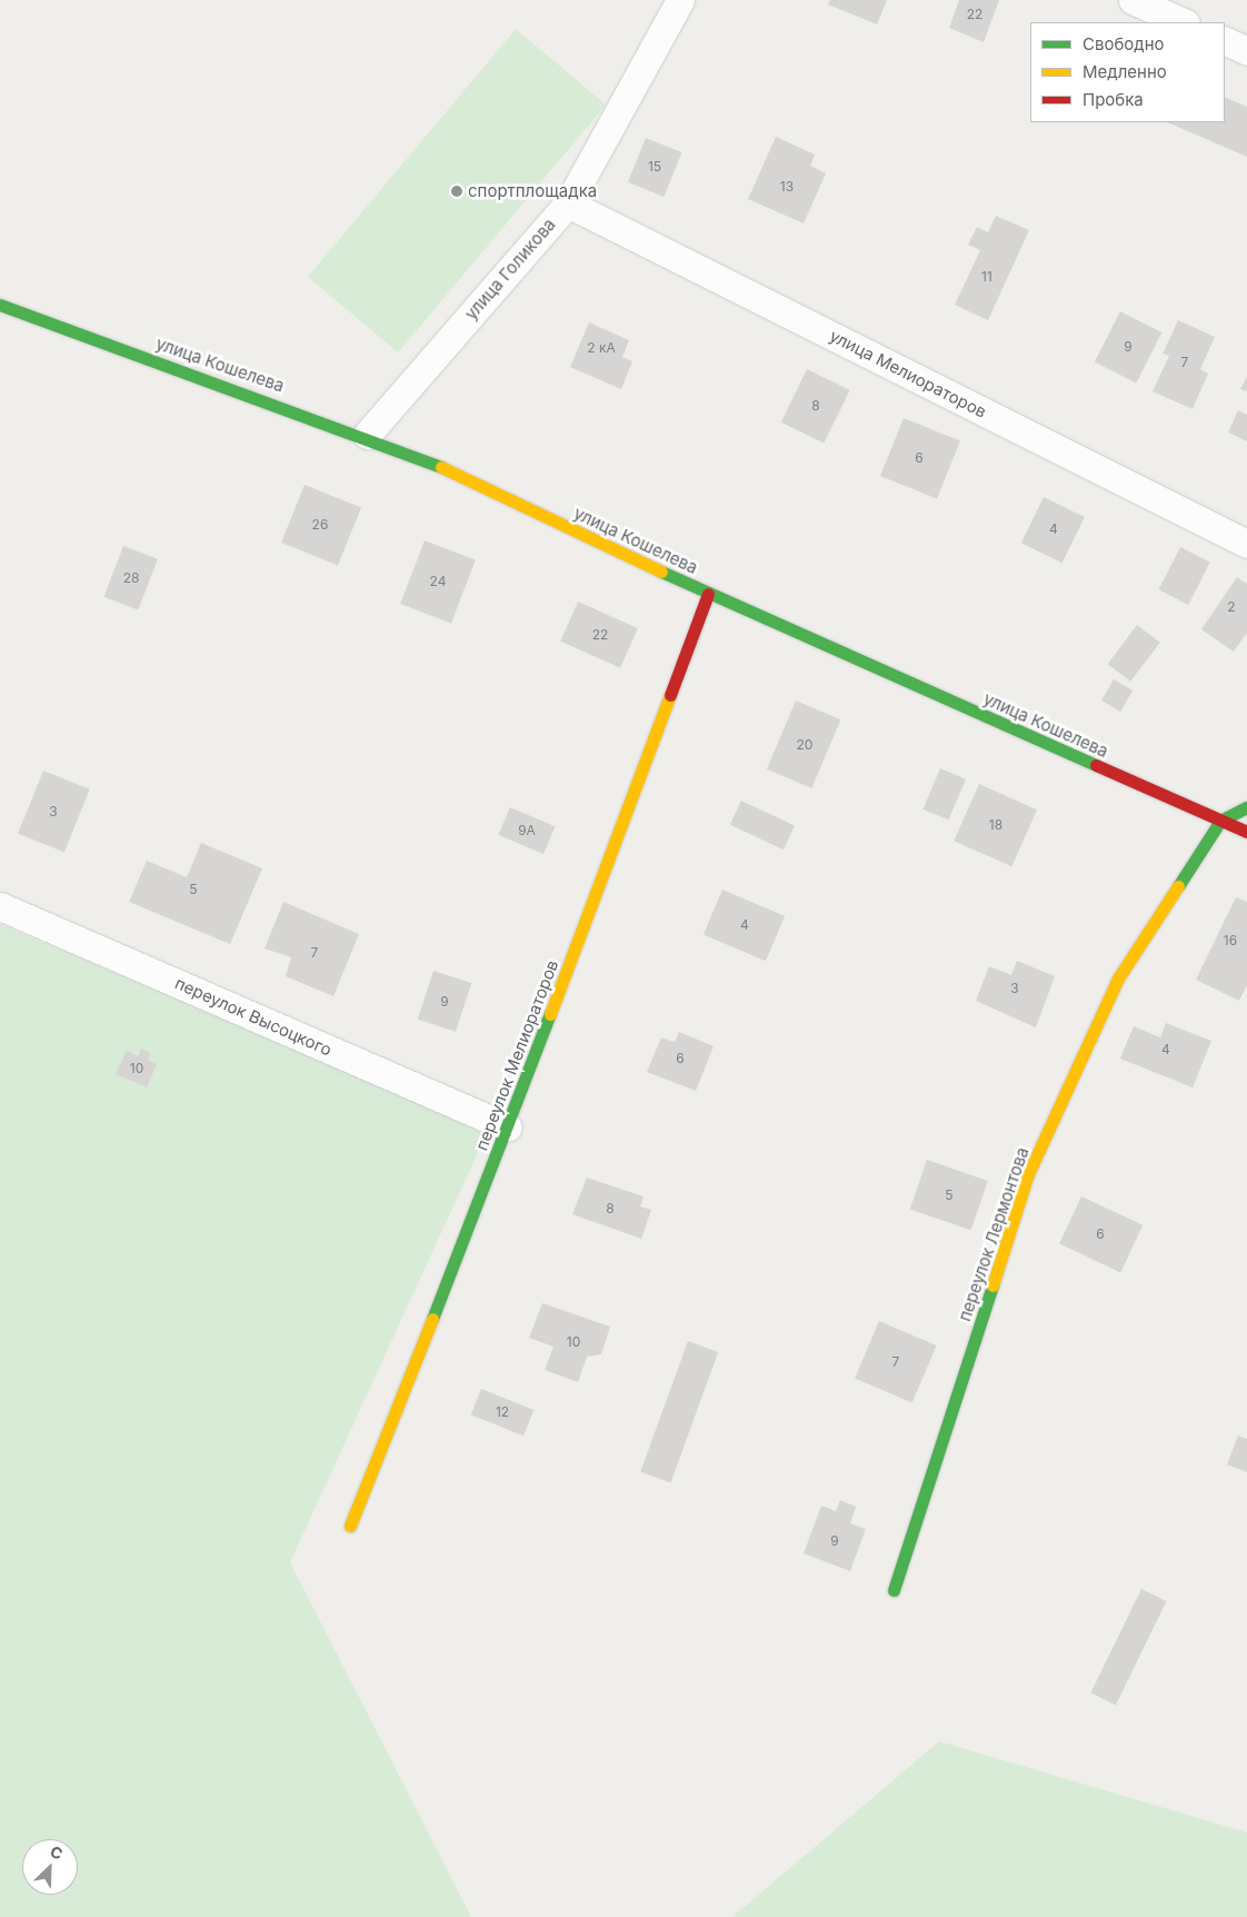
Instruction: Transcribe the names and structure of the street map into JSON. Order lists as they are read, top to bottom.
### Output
{
  "streets": {
    "street": [
      "улица Голикова",
      "улица Кошелева",
      "улица Мелиораторов",
      "переулок Высоцкого",
      "переулок Мелиораторов",
      "переулок Лермонтова"
    ]
  },
  "crossings": [
    ["улица Голикова", "улица Кошелева"],
    ["улица Голикова", "улица Мелиораторов"],
    ["улица Кошелева", "переулок Мелиораторов"],
    ["улица Кошелева", "переулок Лермонтова"],
    ["переулок Высоцкого", "переулок Мелиораторов"]
  ],
  "places": ["спортплощадка"],
  "house_numbers": [
    "22",
    "15",
    "13",
    "11",
    "9",
    "2 кА",
    "7",
    "8",
    "6",
    "26",
    "4",
    "28",
    "24",
    "2",
    "22",
    "20",
    "3",
    "18",
    "9А",
    "5",
    "4",
    "16",
    "7",
    "3",
    "9",
    "4",
    "6",
    "10",
    "5",
    "8",
    "6",
    "10",
    "7",
    "12",
    "9"
  ],
  "legend": ["Свободно", "Медленно", "Пробка"],
  "north": "top right"
}
